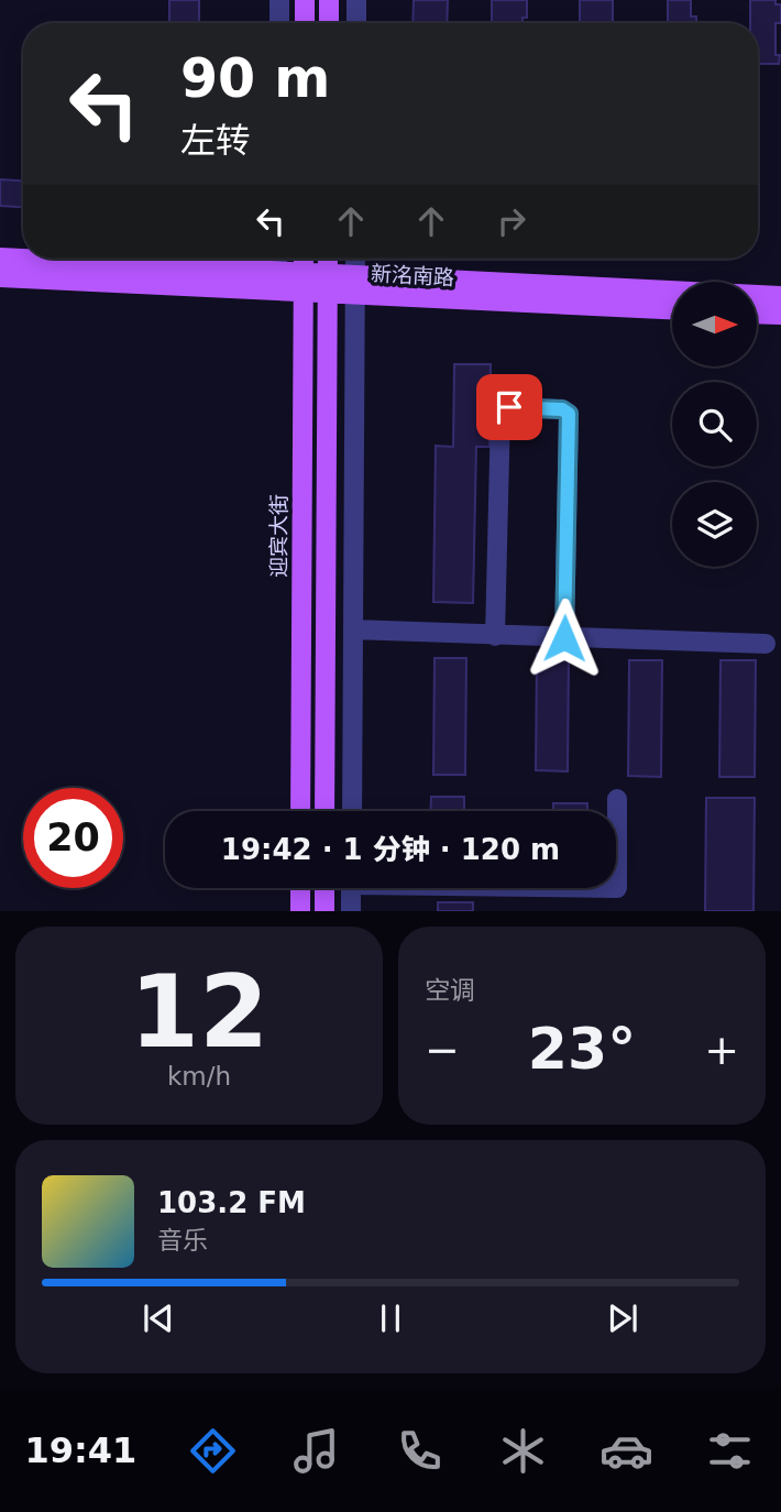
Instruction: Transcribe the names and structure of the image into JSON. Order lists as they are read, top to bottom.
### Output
{
  "streets": {
    "main road": ["新洺南路", "迎宾大街"]
  },
  "crossings": [
    ["新洺南路", "迎宾大街"]
  ],
  "north": "right",
  "page": {
    "turn": ["90 m", "左转"],
    "limit": "20",
    "trip": "19:42 · 1 分钟 · 120 m",
    "tile": [
      ["12", "km/h"],
      "空调"
    ],
    "heat": ["−", "23°", "+"],
    "song": ["103.2 FM", "音乐"],
    "tabs": "19:41"
  }
}
